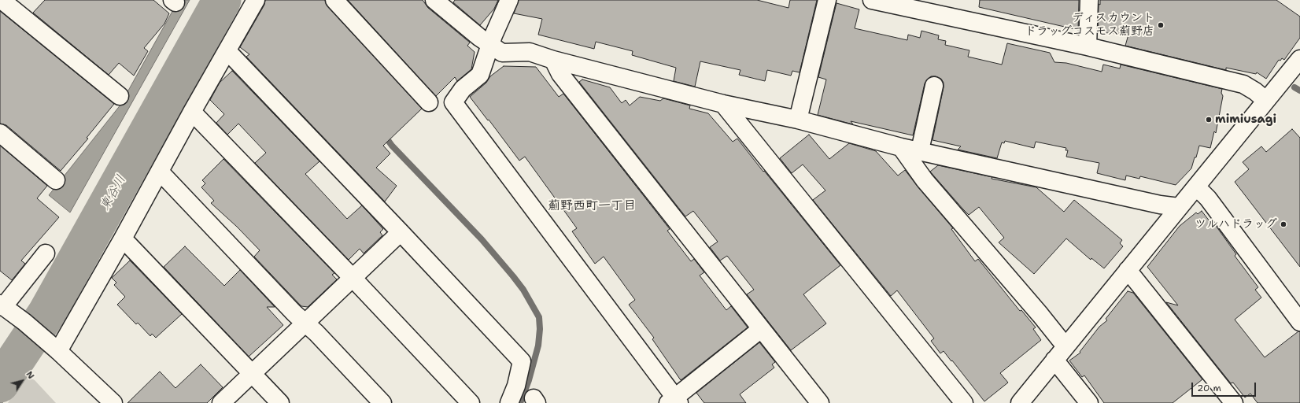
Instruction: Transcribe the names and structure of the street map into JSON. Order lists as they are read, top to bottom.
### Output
{
  "districts": ["薊野西町一丁目"],
  "water": ["東谷川"],
  "places": ["ディスカウント ドラッグコスモス薊野店", "mimiusagi", "ツルハドラッグ"],
  "scale_bar": "20 m",
  "north": "top right"
}
